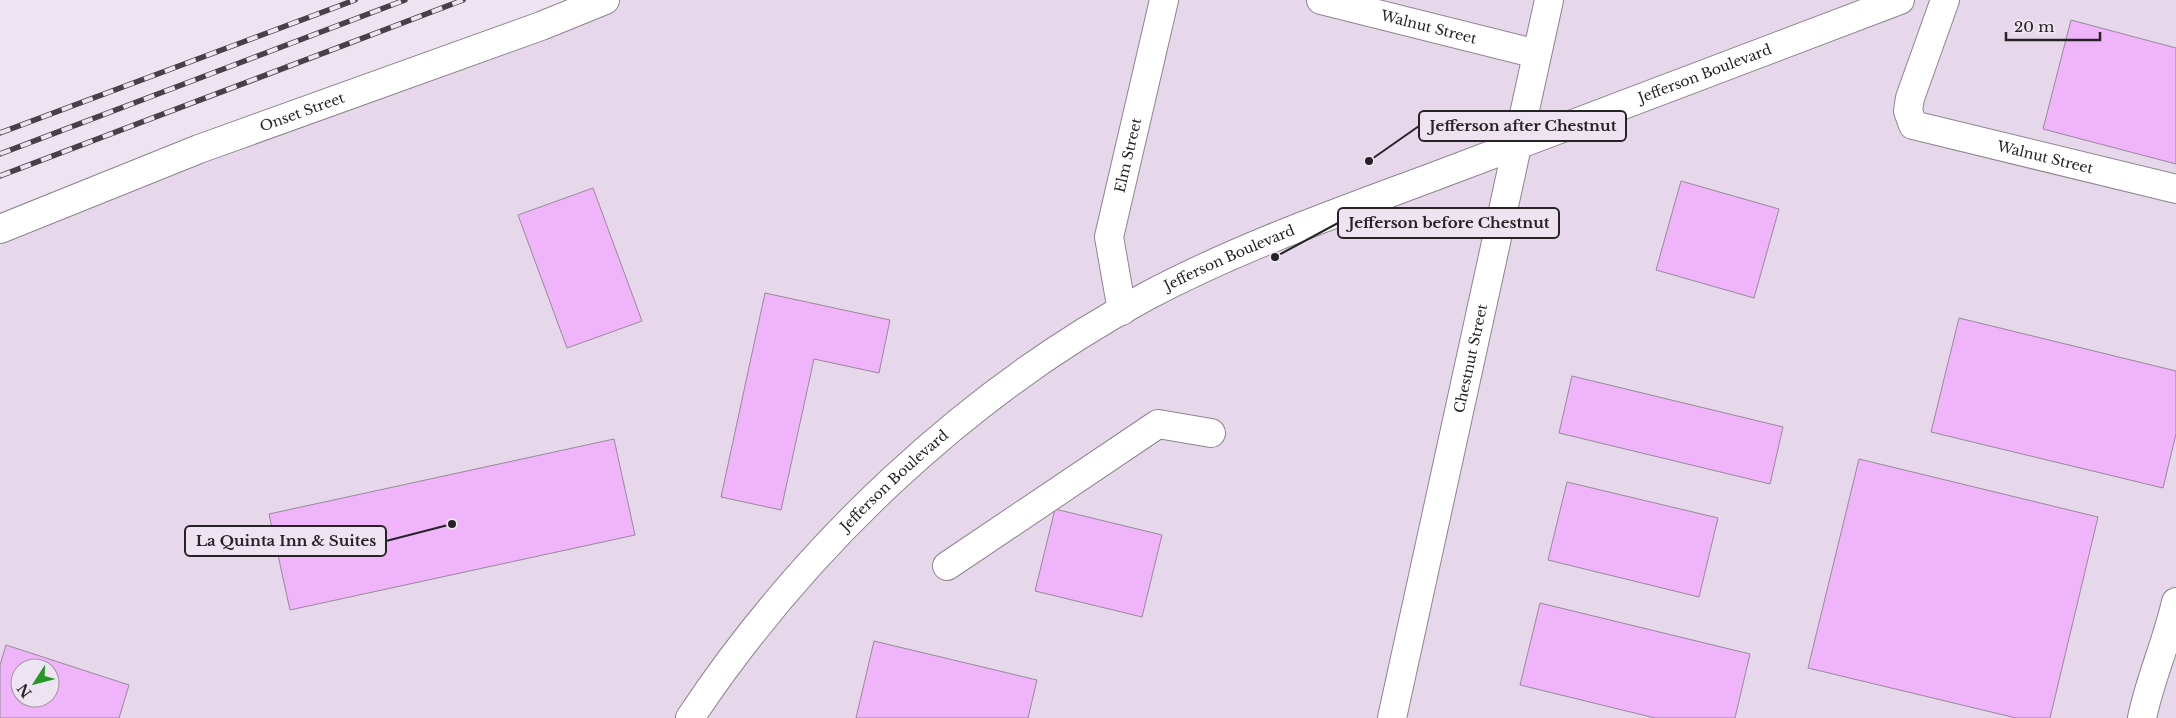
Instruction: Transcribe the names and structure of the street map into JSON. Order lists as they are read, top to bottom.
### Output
{
  "streets": {
    "street": [
      "Walnut Street",
      "Jefferson Boulevard",
      "Onset Street",
      "Elm Street",
      "Chestnut Street"
    ]
  },
  "crossings": [
    ["Walnut Street", "Chestnut Street"],
    ["Jefferson Boulevard", "Elm Street"],
    ["Jefferson Boulevard", "Chestnut Street"]
  ],
  "places": ["Jefferson after Chestnut", "Jefferson before Chestnut", "La Quinta Inn & Suites"],
  "scale_bar": "20 m",
  "north": "bottom left"
}
